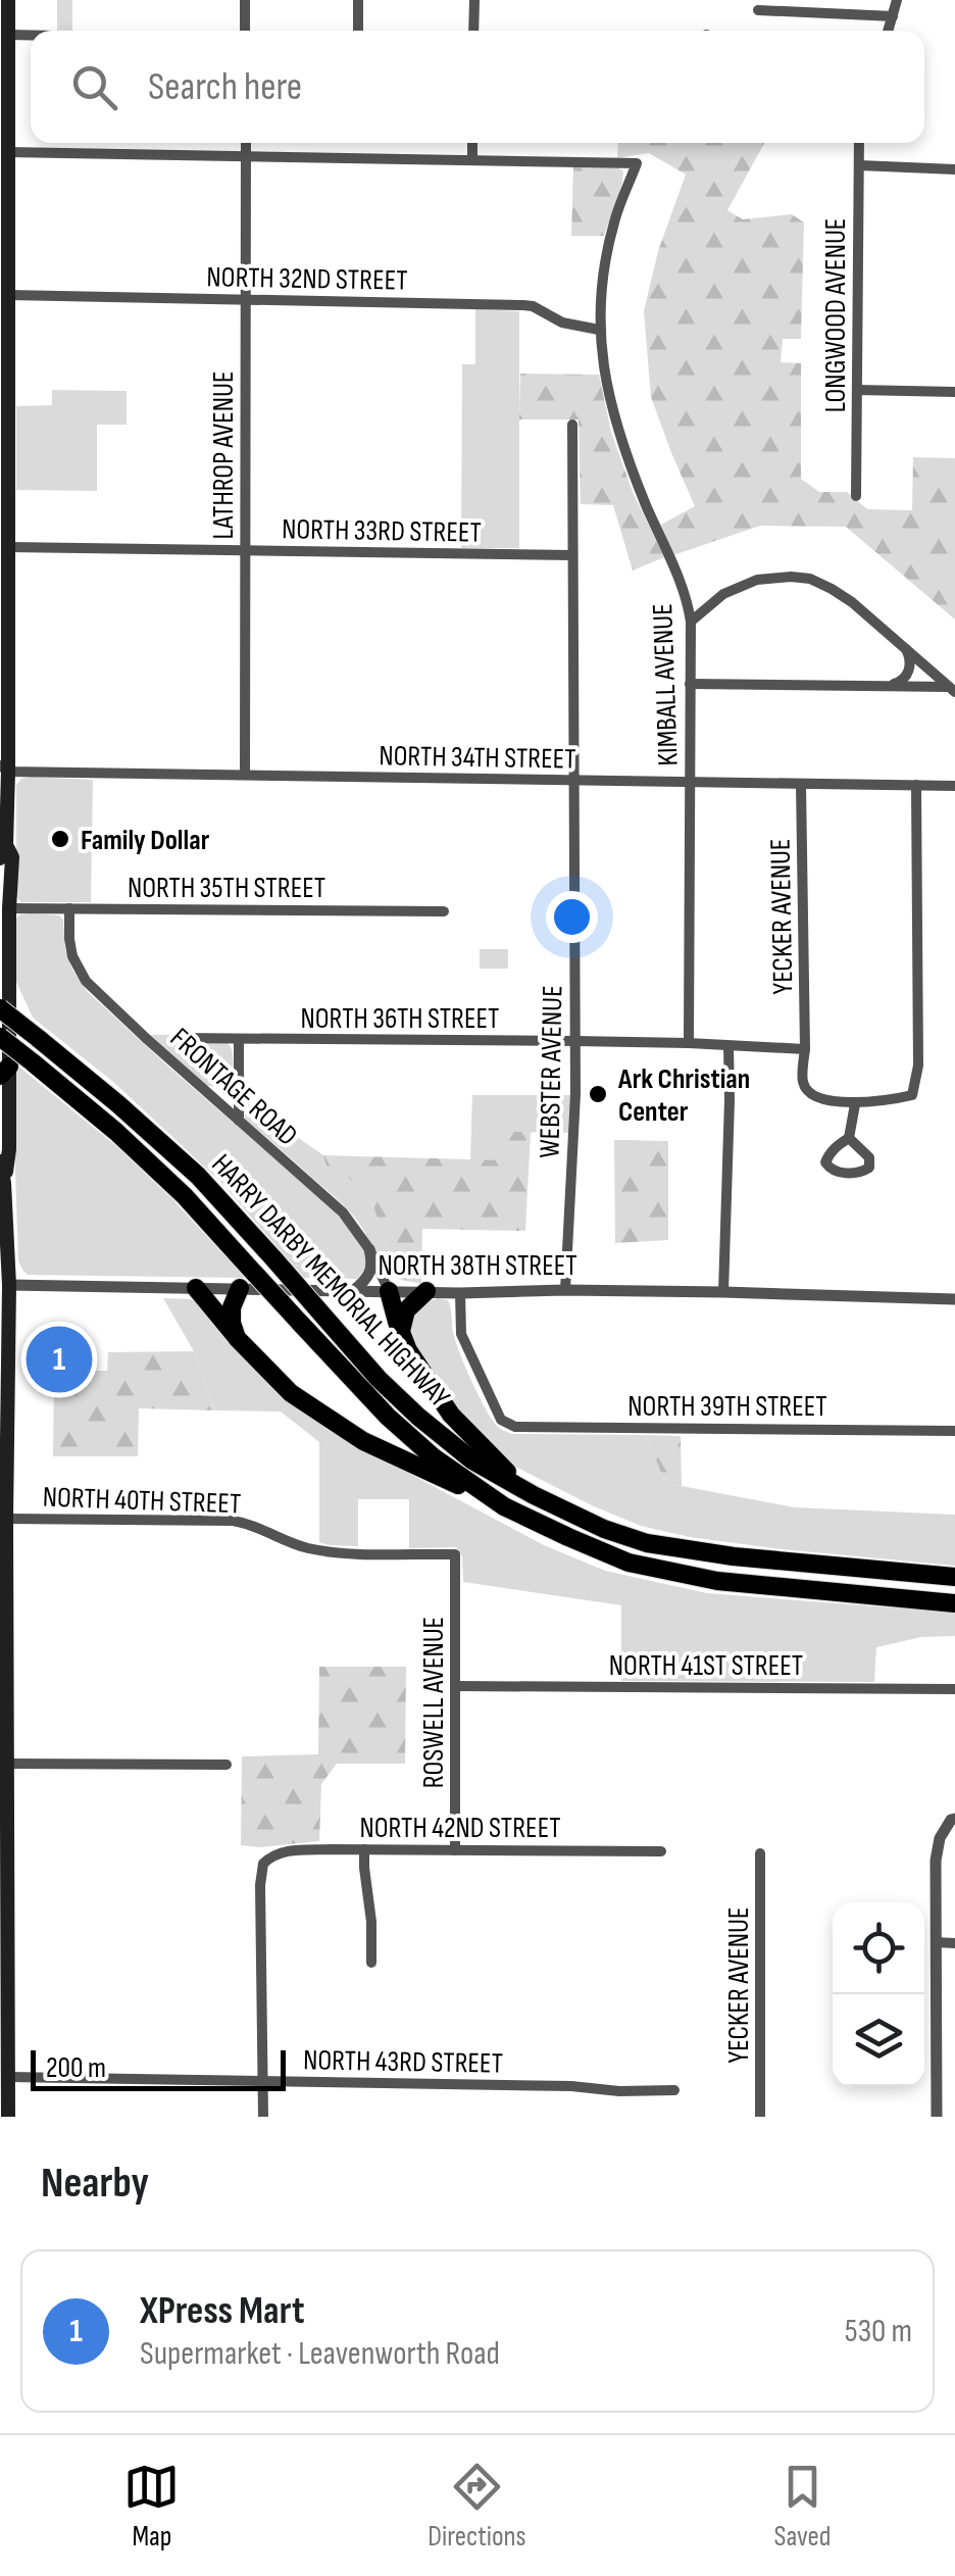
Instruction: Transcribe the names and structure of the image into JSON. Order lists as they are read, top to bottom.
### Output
{
  "streets": {
    "highway": ["HARRY DARBY MEMORIAL HIGHWAY"],
    "street": [
      "NORTH 32ND STREET",
      "LONGWOOD AVENUE",
      "LATHROP AVENUE",
      "NORTH 33RD STREET",
      "KIMBALL AVENUE",
      "NORTH 34TH STREET",
      "NORTH 35TH STREET",
      "YECKER AVENUE",
      "NORTH 36TH STREET",
      "WEBSTER AVENUE",
      "FRONTAGE ROAD",
      "NORTH 38TH STREET",
      "NORTH 39TH STREET",
      "NORTH 40TH STREET",
      "NORTH 41ST STREET",
      "ROSWELL AVENUE",
      "NORTH 42ND STREET",
      "NORTH 43RD STREET"
    ]
  },
  "crossings": [
    ["NORTH 32ND STREET", "LATHROP AVENUE"],
    ["NORTH 32ND STREET", "KIMBALL AVENUE"],
    ["LATHROP AVENUE", "NORTH 33RD STREET"],
    ["LATHROP AVENUE", "NORTH 34TH STREET"],
    ["NORTH 33RD STREET", "WEBSTER AVENUE"],
    ["KIMBALL AVENUE", "NORTH 34TH STREET"],
    ["KIMBALL AVENUE", "NORTH 36TH STREET"],
    ["NORTH 34TH STREET", "YECKER AVENUE"],
    ["NORTH 34TH STREET", "WEBSTER AVENUE"],
    ["NORTH 35TH STREET", "FRONTAGE ROAD"],
    ["YECKER AVENUE", "NORTH 36TH STREET"],
    ["NORTH 36TH STREET", "WEBSTER AVENUE"],
    ["WEBSTER AVENUE", "NORTH 38TH STREET"],
    ["FRONTAGE ROAD", "NORTH 38TH STREET"],
    ["NORTH 38TH STREET", "NORTH 39TH STREET"],
    ["NORTH 40TH STREET", "ROSWELL AVENUE"],
    ["NORTH 41ST STREET", "ROSWELL AVENUE"],
    ["ROSWELL AVENUE", "NORTH 42ND STREET"],
    ["NORTH 42ND STREET", "NORTH 43RD STREET"]
  ],
  "places": ["Family Dollar", "Ark Christian Center"],
  "scale_bar": "200 m",
  "page": {
    "search": "Search here",
    "pins": "1",
    "scale": "200 m",
    "heading": "Nearby",
    "list": [
      {
        "mark": "1",
        "name": "XPress Mart",
        "note": "Supermarket · Leavenworth Road",
        "value": "530 m"
      }
    ],
    "nav": ["Map", "Directions", "Saved"]
  }
}
